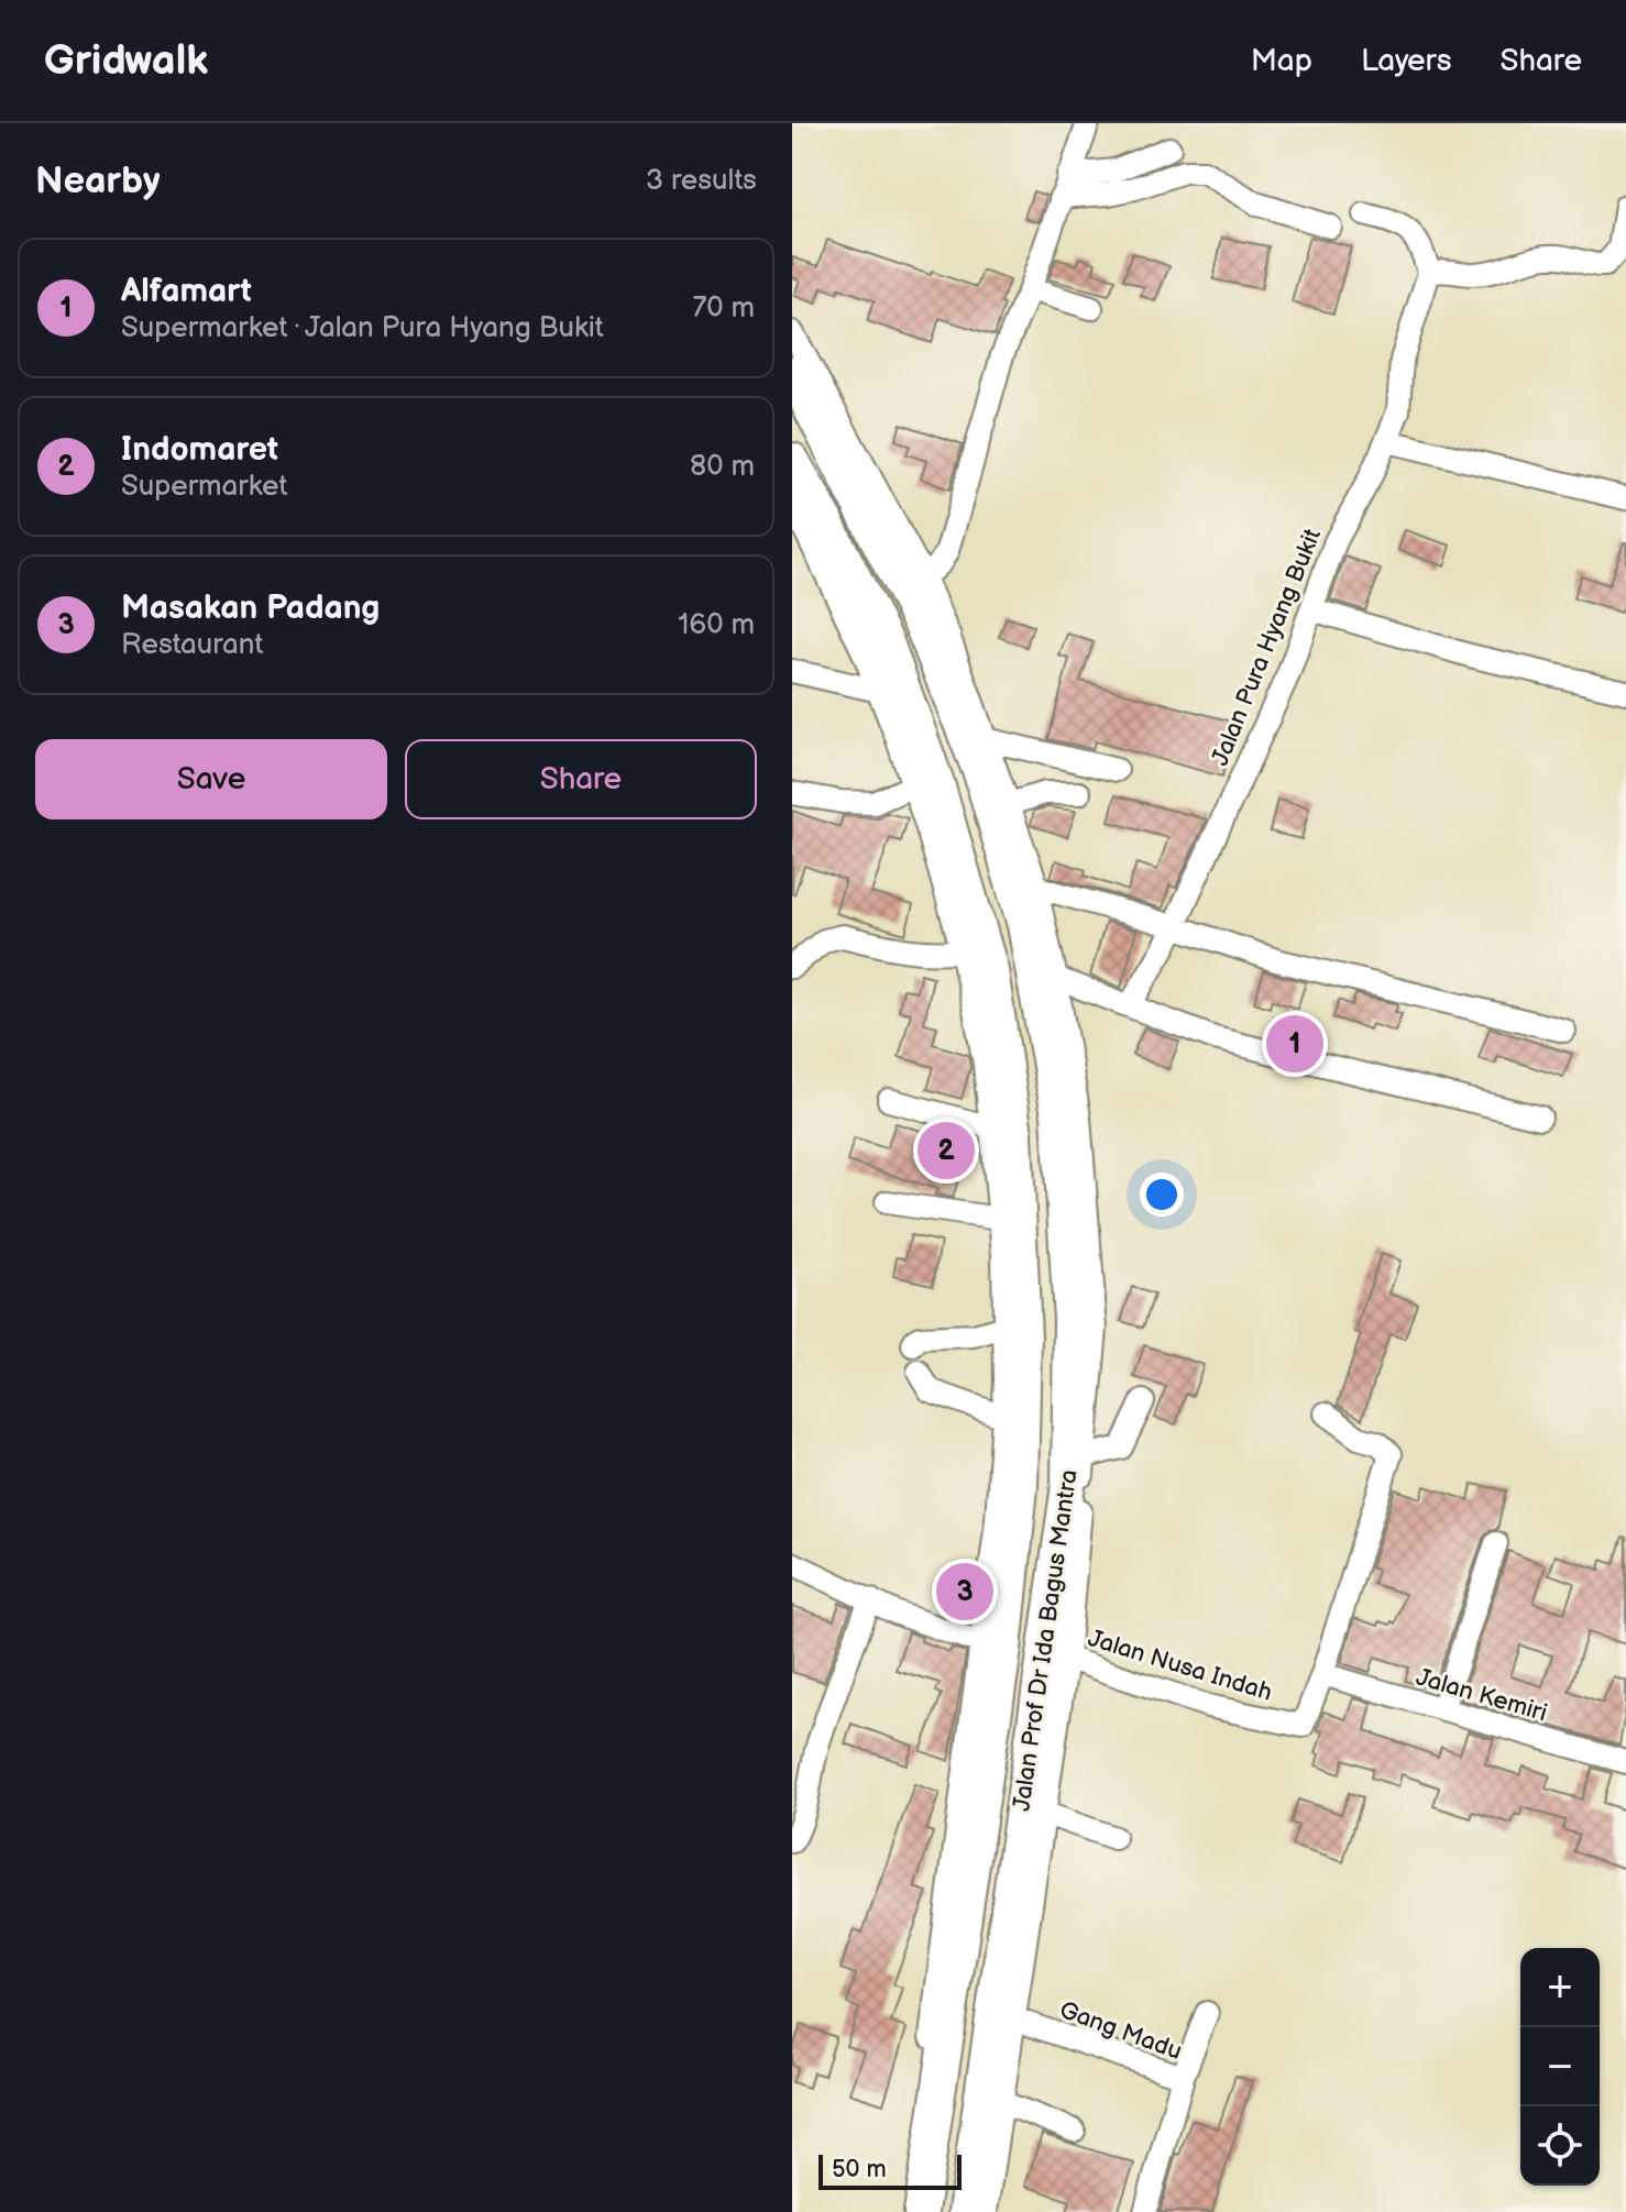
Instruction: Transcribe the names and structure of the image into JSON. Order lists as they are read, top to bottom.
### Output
{
  "streets": {
    "highway": ["Jalan Prof Dr Ida Bagus Mantra"],
    "street": [
      "Jalan Pura Hyang Bukit",
      "Jalan Nusa Indah",
      "Jalan Kemiri",
      "Gang Madu"
    ]
  },
  "crossings": [
    ["Jalan Prof Dr Ida Bagus Mantra", "Jalan Nusa Indah"],
    ["Jalan Nusa Indah", "Jalan Kemiri"]
  ],
  "scale_bar": "50 m",
  "page": {
    "header": "Gridwalk",
    "nav": ["Map", "Layers", "Share"],
    "heading": ["Nearby", "3 results"],
    "list": [
      {
        "mark": "1",
        "name": "Alfamart",
        "note": "Supermarket · Jalan Pura Hyang Bukit",
        "value": "70 m"
      },
      {
        "mark": "2",
        "name": "Indomaret",
        "note": "Supermarket",
        "value": "80 m"
      },
      {
        "mark": "3",
        "name": "Masakan Padang",
        "note": "Restaurant",
        "value": "160 m"
      }
    ],
    "buttons": ["Save", "Share"],
    "pins": ["1", "2", "3"],
    "map_buttons": ["+", "−"],
    "scale": "50 m"
  }
}
